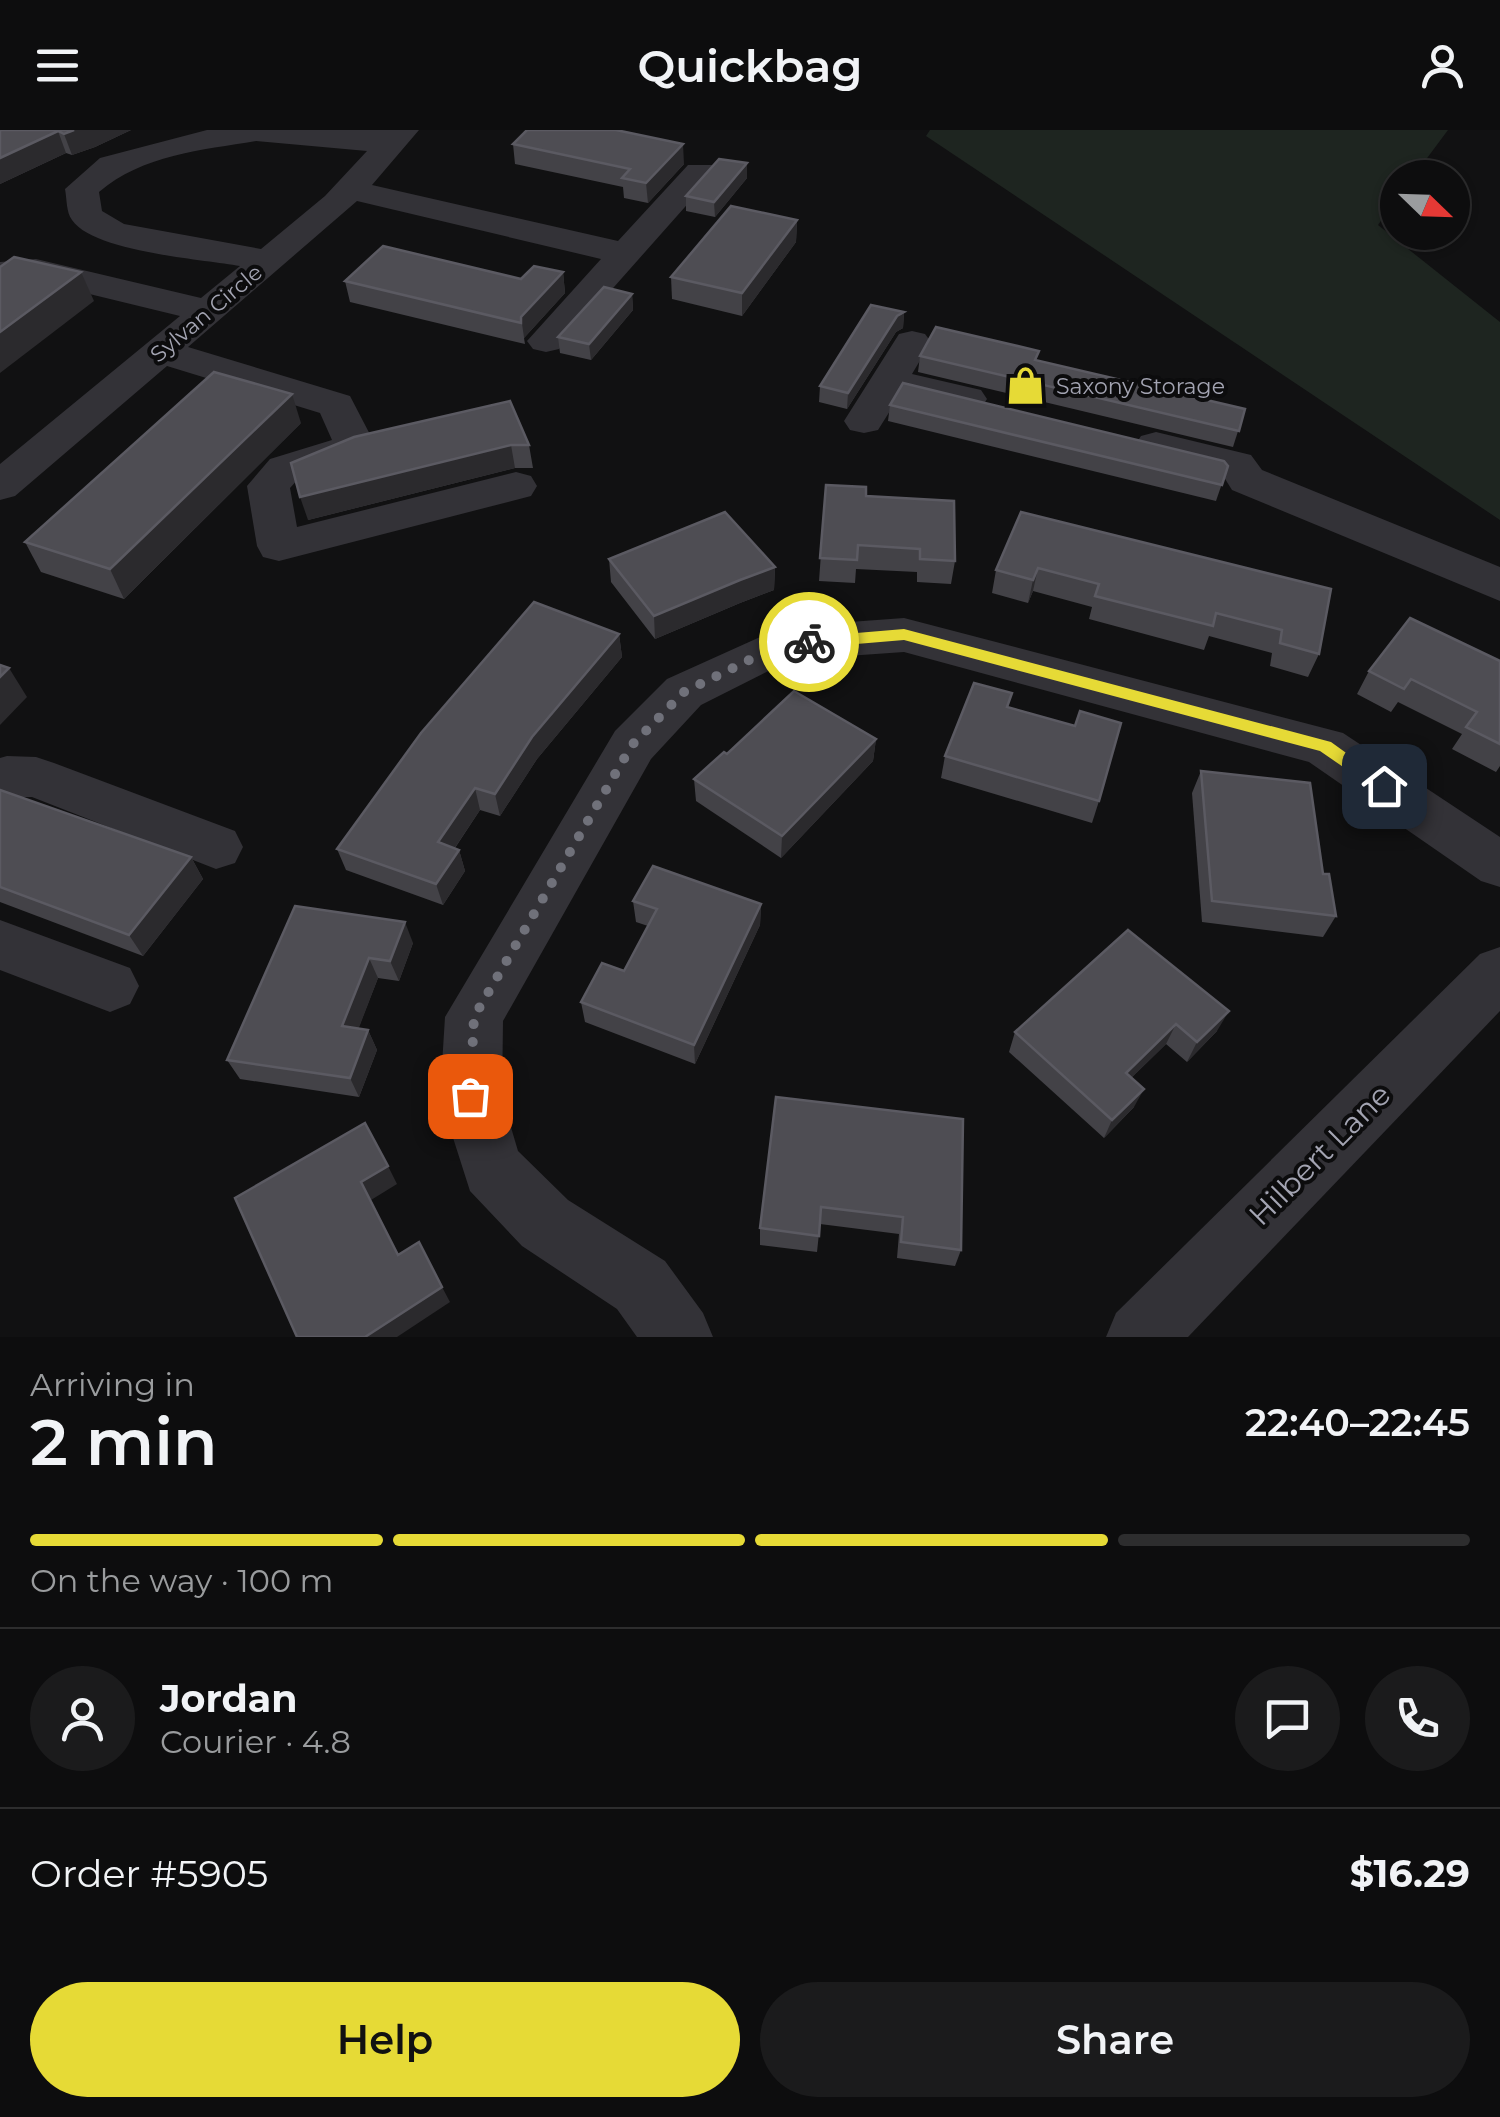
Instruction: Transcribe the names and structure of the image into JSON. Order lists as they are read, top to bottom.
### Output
{
  "streets": {
    "street": ["Sylvan Circle", "Hilbert Lane"]
  },
  "places": {
    "shop": ["Saxony Storage"]
  },
  "north": "bottom right",
  "page": {
    "header": "Quickbag",
    "heading": ["2 min", "Arriving in", "22:40–22:45"],
    "panel": [
      "Jordan",
      "Courier · 4.8",
      "Order #5905",
      "$16.29"
    ],
    "bar": "On the way · 100 m",
    "buttons": ["Help", "Share"]
  }
}
